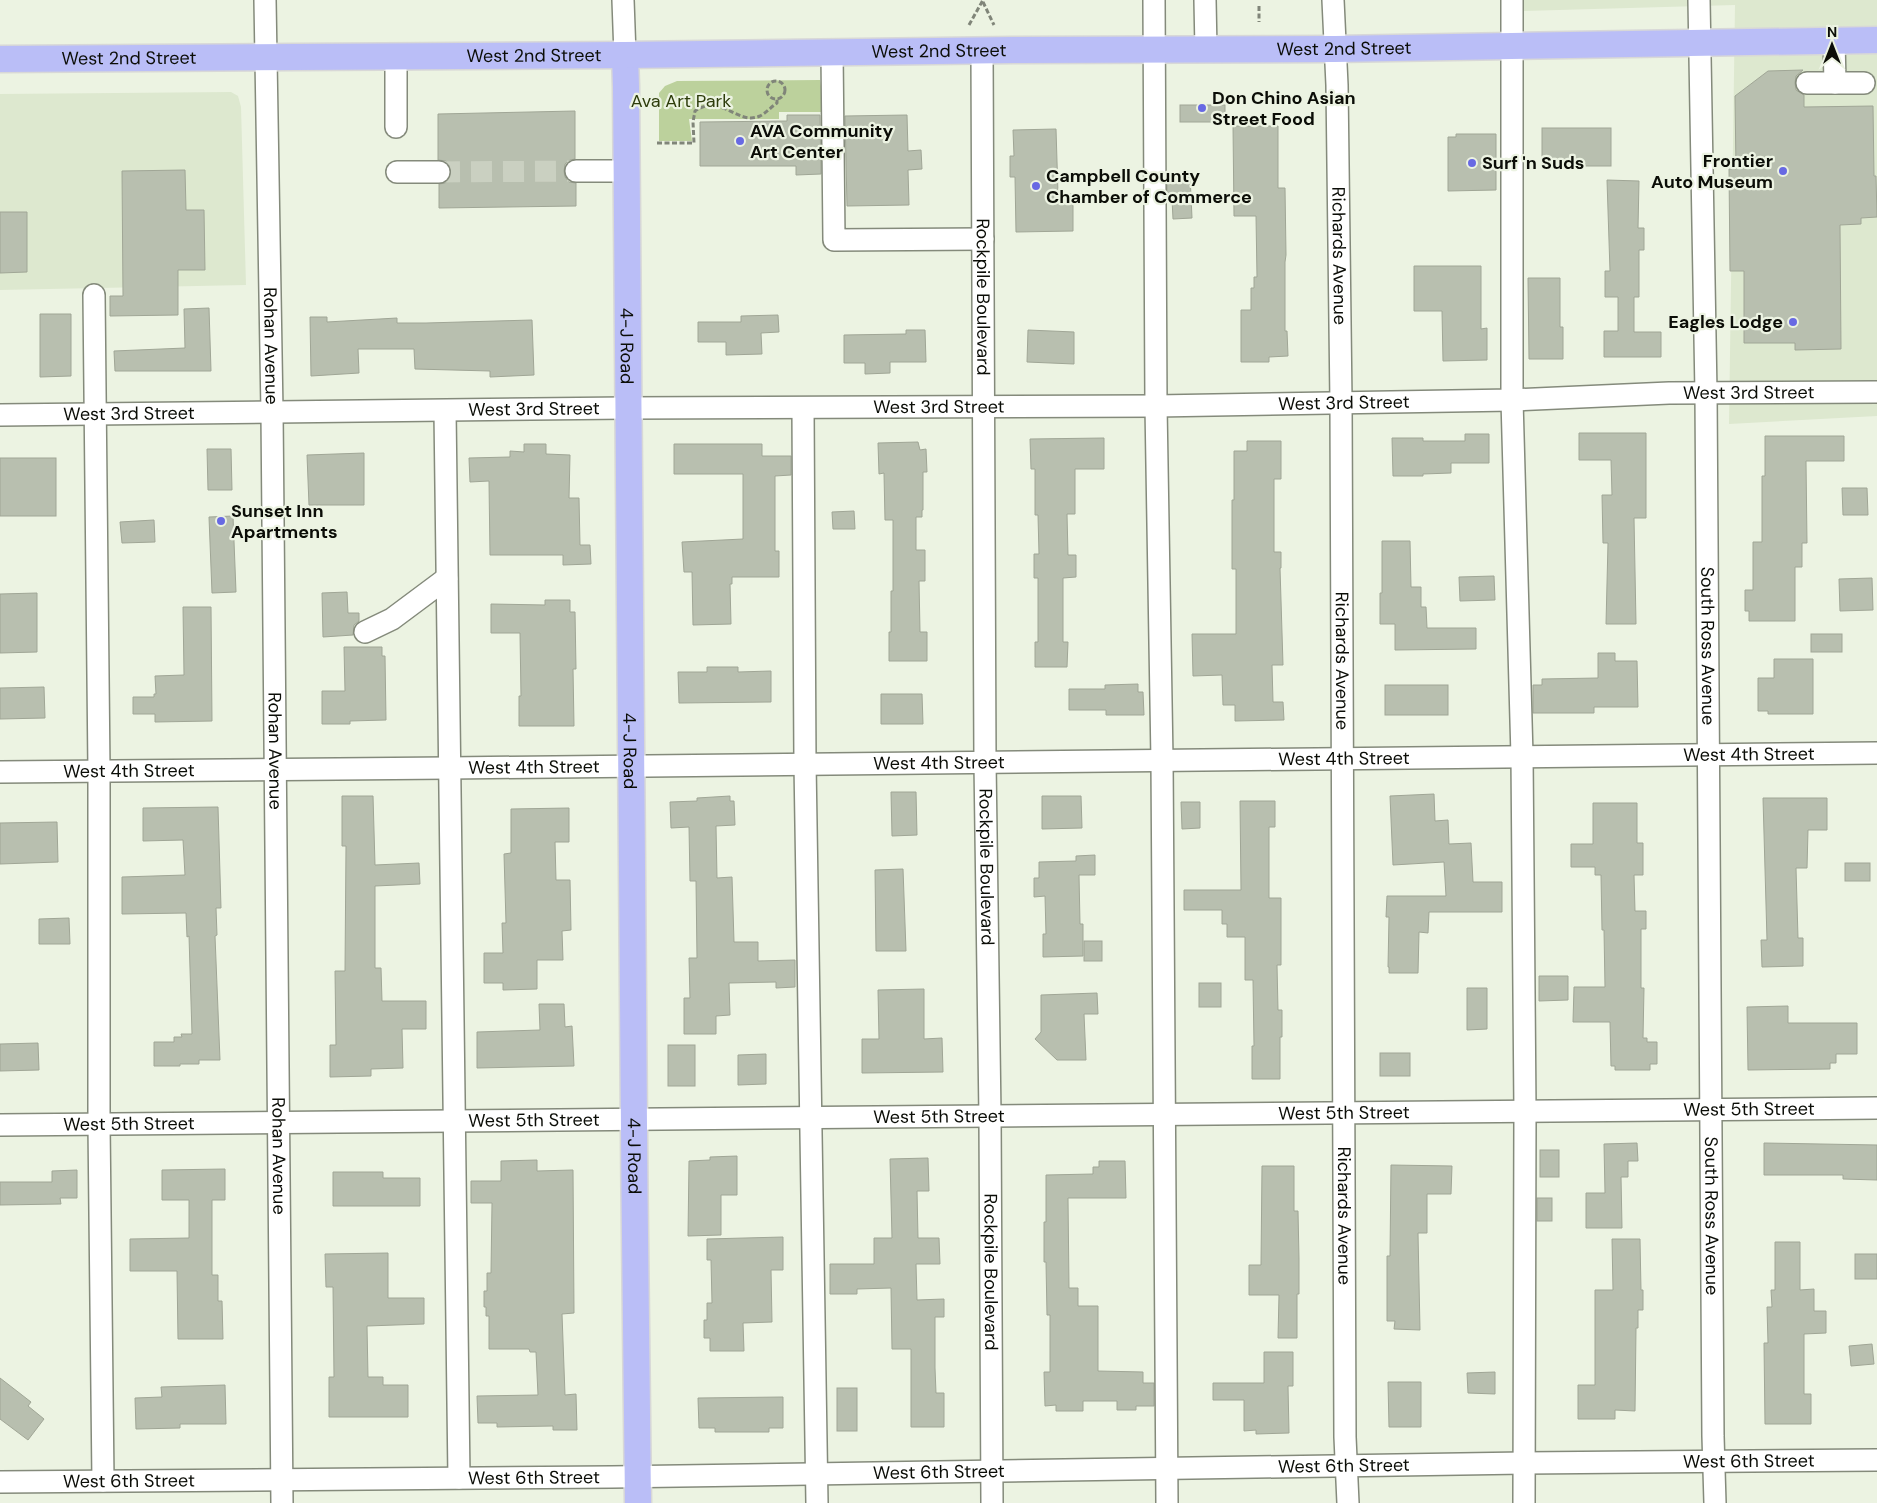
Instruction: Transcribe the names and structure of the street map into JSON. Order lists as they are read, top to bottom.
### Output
{
  "streets": {
    "main road": ["West 2nd Street", "4-J Road"],
    "street": [
      "Richards Avenue",
      "Rockpile Boulevard",
      "Rohan Avenue",
      "West 3rd Street",
      "South Ross Avenue",
      "West 4th Street",
      "West 5th Street",
      "West 6th Street"
    ]
  },
  "crossings": [
    ["West 2nd Street", "Richards Avenue"],
    ["West 2nd Street", "Rockpile Boulevard"],
    ["West 2nd Street", "4-J Road"],
    ["West 2nd Street", "Rohan Avenue"],
    ["West 2nd Street", "South Ross Avenue"],
    ["Richards Avenue", "West 3rd Street"],
    ["Richards Avenue", "West 4th Street"],
    ["Richards Avenue", "West 5th Street"],
    ["Richards Avenue", "West 6th Street"],
    ["Rockpile Boulevard", "West 3rd Street"],
    ["Rockpile Boulevard", "West 4th Street"],
    ["Rockpile Boulevard", "West 5th Street"],
    ["Rockpile Boulevard", "West 6th Street"],
    ["4-J Road", "West 3rd Street"],
    ["4-J Road", "West 4th Street"],
    ["4-J Road", "West 5th Street"],
    ["4-J Road", "West 6th Street"],
    ["Rohan Avenue", "West 3rd Street"],
    ["Rohan Avenue", "West 4th Street"],
    ["Rohan Avenue", "West 5th Street"],
    ["Rohan Avenue", "West 6th Street"],
    ["West 3rd Street", "South Ross Avenue"],
    ["South Ross Avenue", "West 4th Street"],
    ["South Ross Avenue", "West 5th Street"],
    ["South Ross Avenue", "West 6th Street"]
  ],
  "parks": ["Ava Art Park"],
  "places": [
    "Don Chino Asian Street Food",
    "AVA Community Art Center",
    "Surf 'n Suds",
    "Frontier Auto Museum",
    "Campbell County Chamber of Commerce",
    "Eagles Lodge",
    "Sunset Inn Apartments"
  ],
  "north": "top"
}
